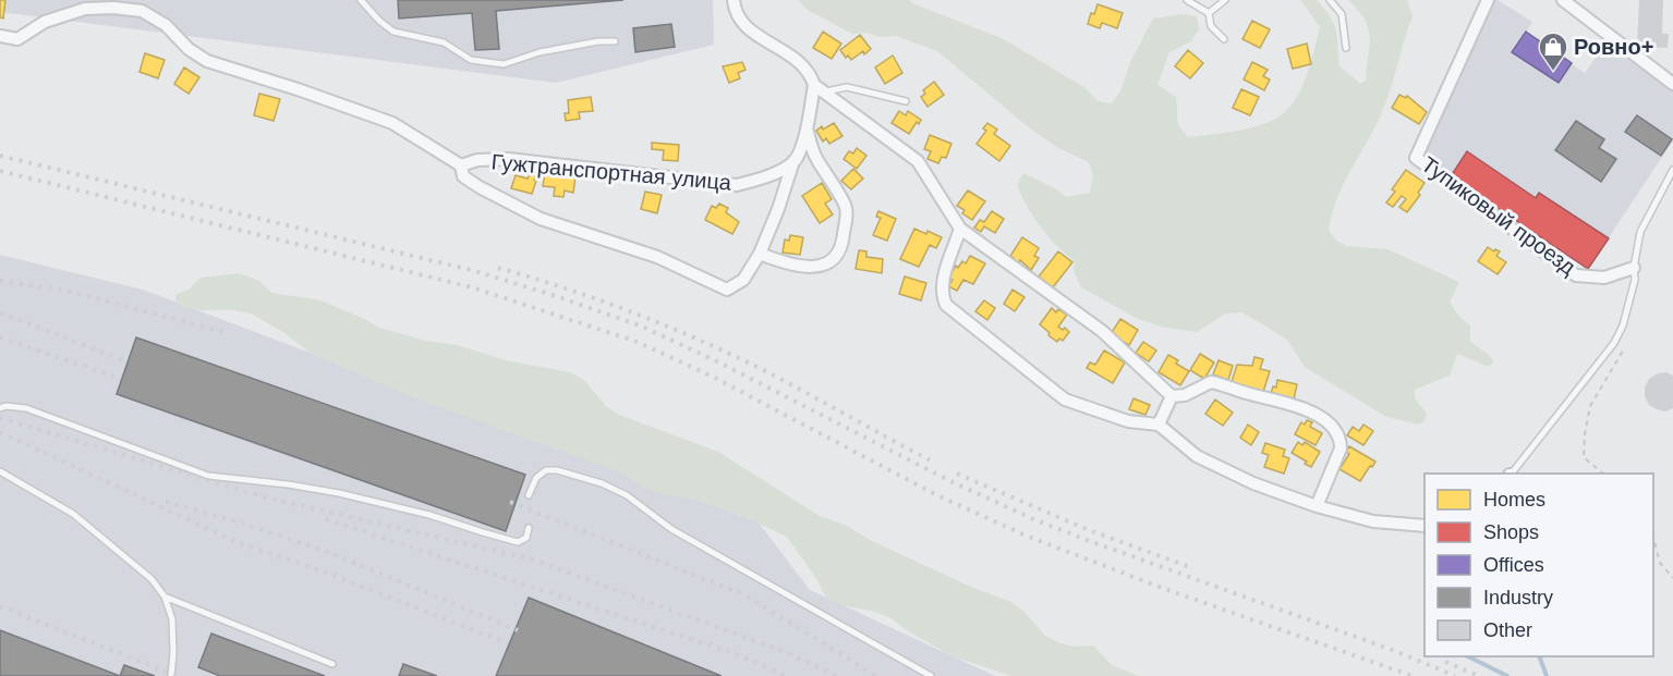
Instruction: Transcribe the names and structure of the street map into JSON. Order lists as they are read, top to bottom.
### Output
{
  "streets": {
    "street": ["Гужтранспортная улица", "Тупиковый проезд"]
  },
  "places": {
    "shop": ["Ровно+"]
  },
  "legend": [
    "Homes",
    "Shops",
    "Offices",
    "Industry",
    "Other"
  ]
}
